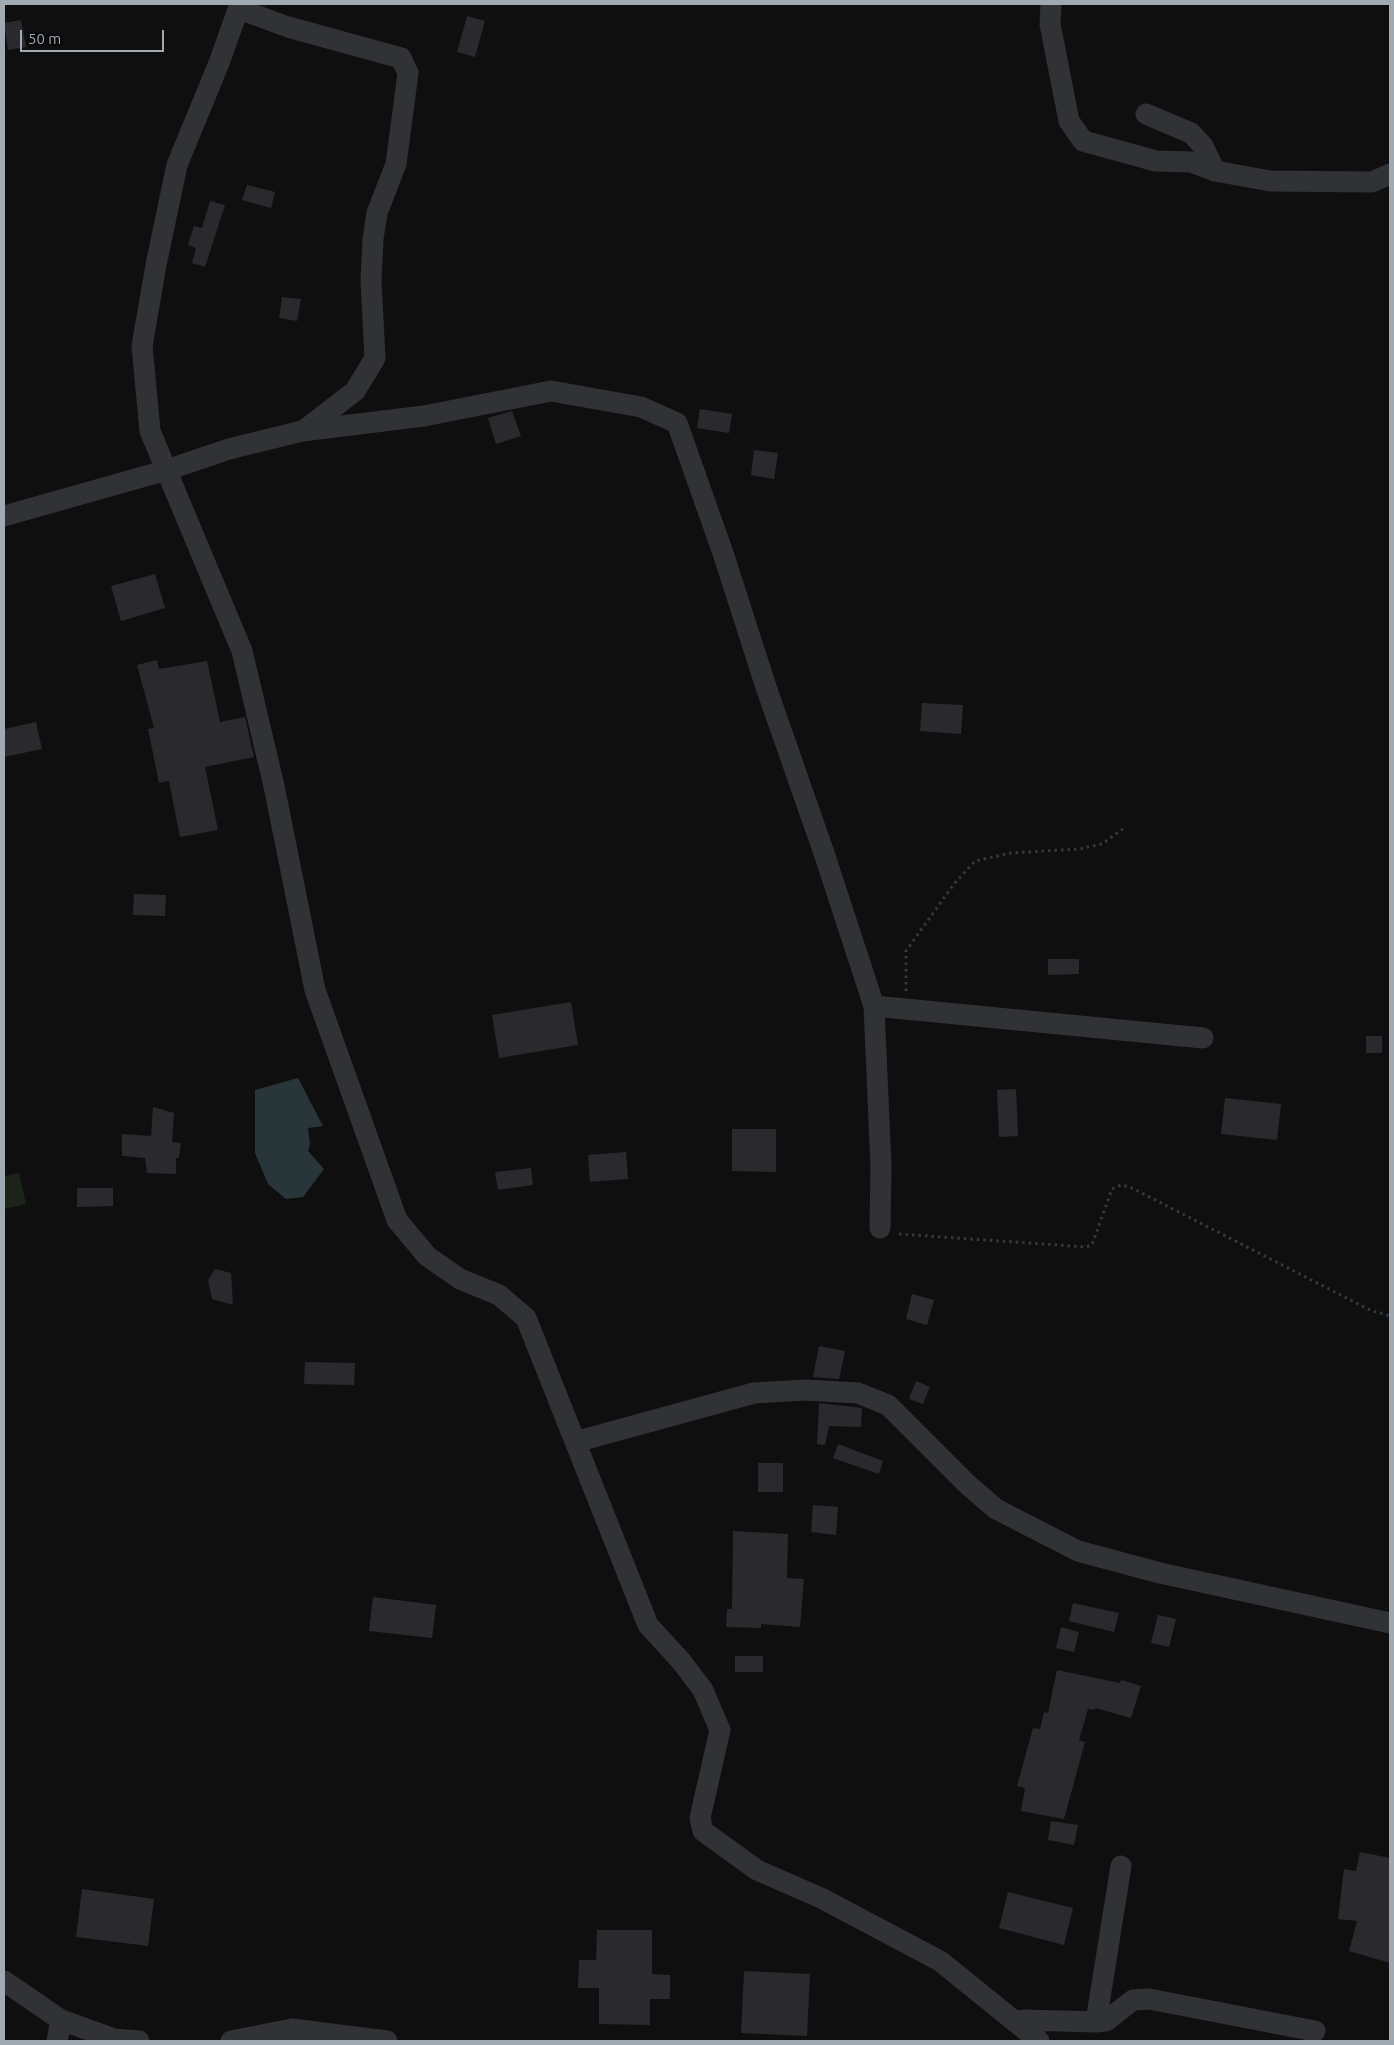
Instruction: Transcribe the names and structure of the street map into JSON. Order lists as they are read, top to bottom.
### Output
{
  "scale_bar": "50 m"
}
